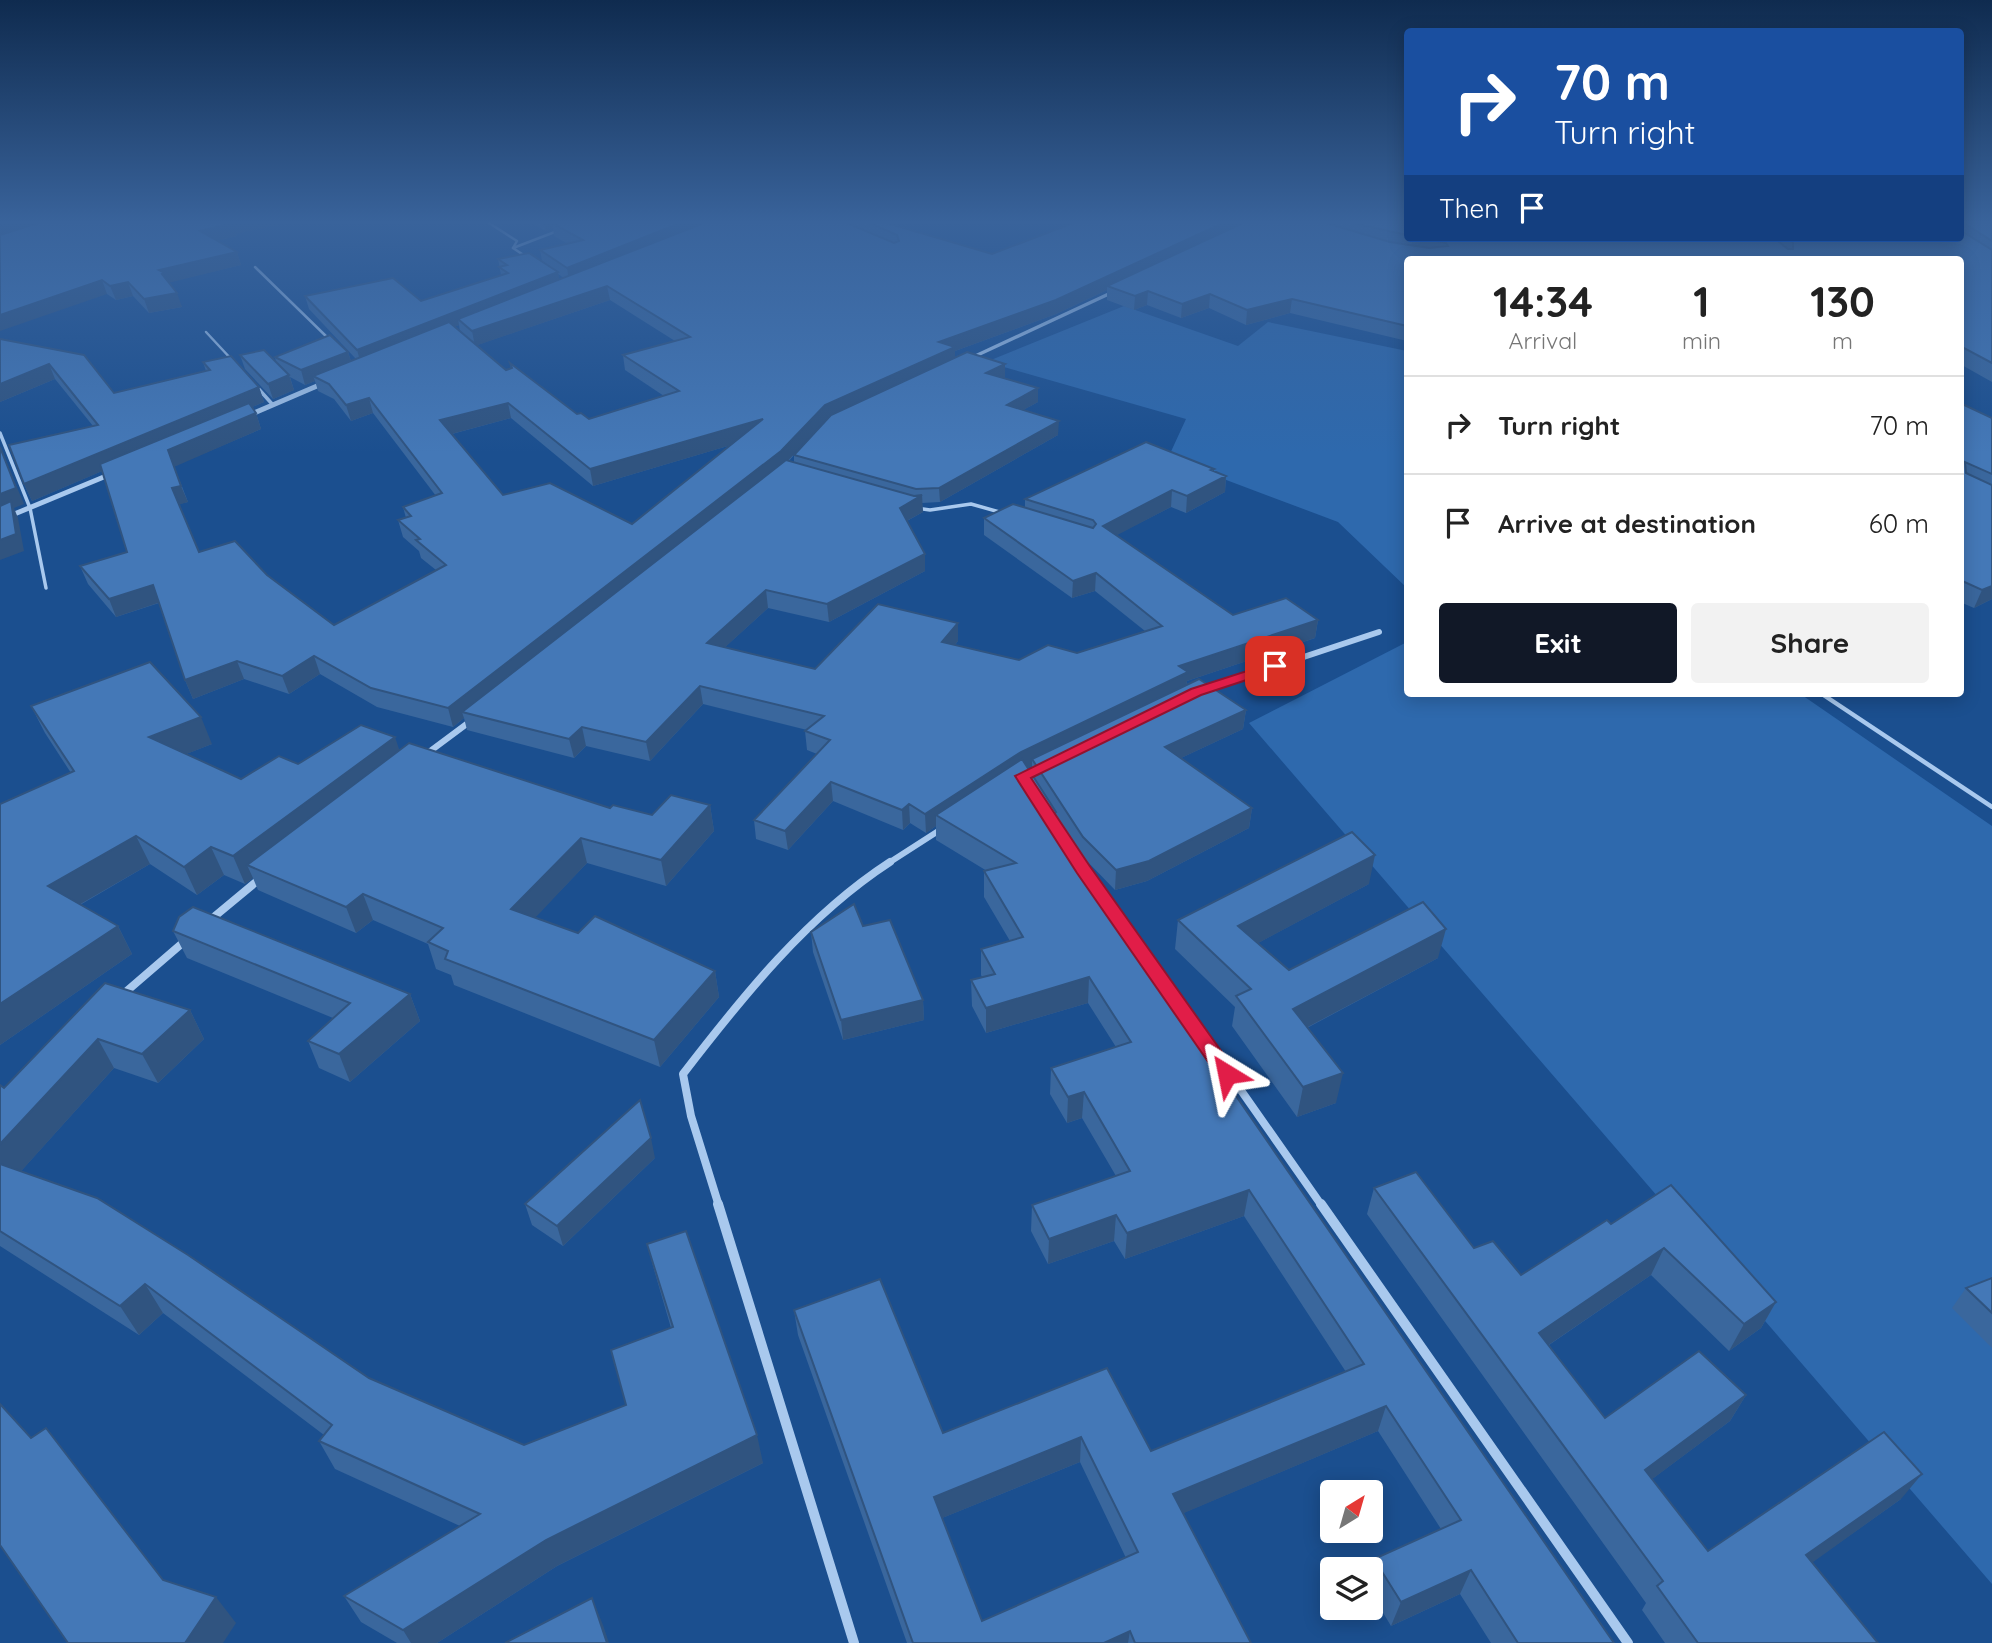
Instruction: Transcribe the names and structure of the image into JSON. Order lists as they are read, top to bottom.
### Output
{
  "north": "top right",
  "page": {
    "turn": ["70 m", "Turn right"],
    "then": "Then",
    "eta": [
      "14:34",
      "Arrival",
      "1",
      "min",
      "130",
      "m"
    ],
    "list": [
      {
        "name": "Turn right",
        "value": "70 m"
      },
      {
        "name": "Arrive at destination",
        "value": "60 m"
      }
    ],
    "buttons": ["Exit", "Share"]
  }
}
